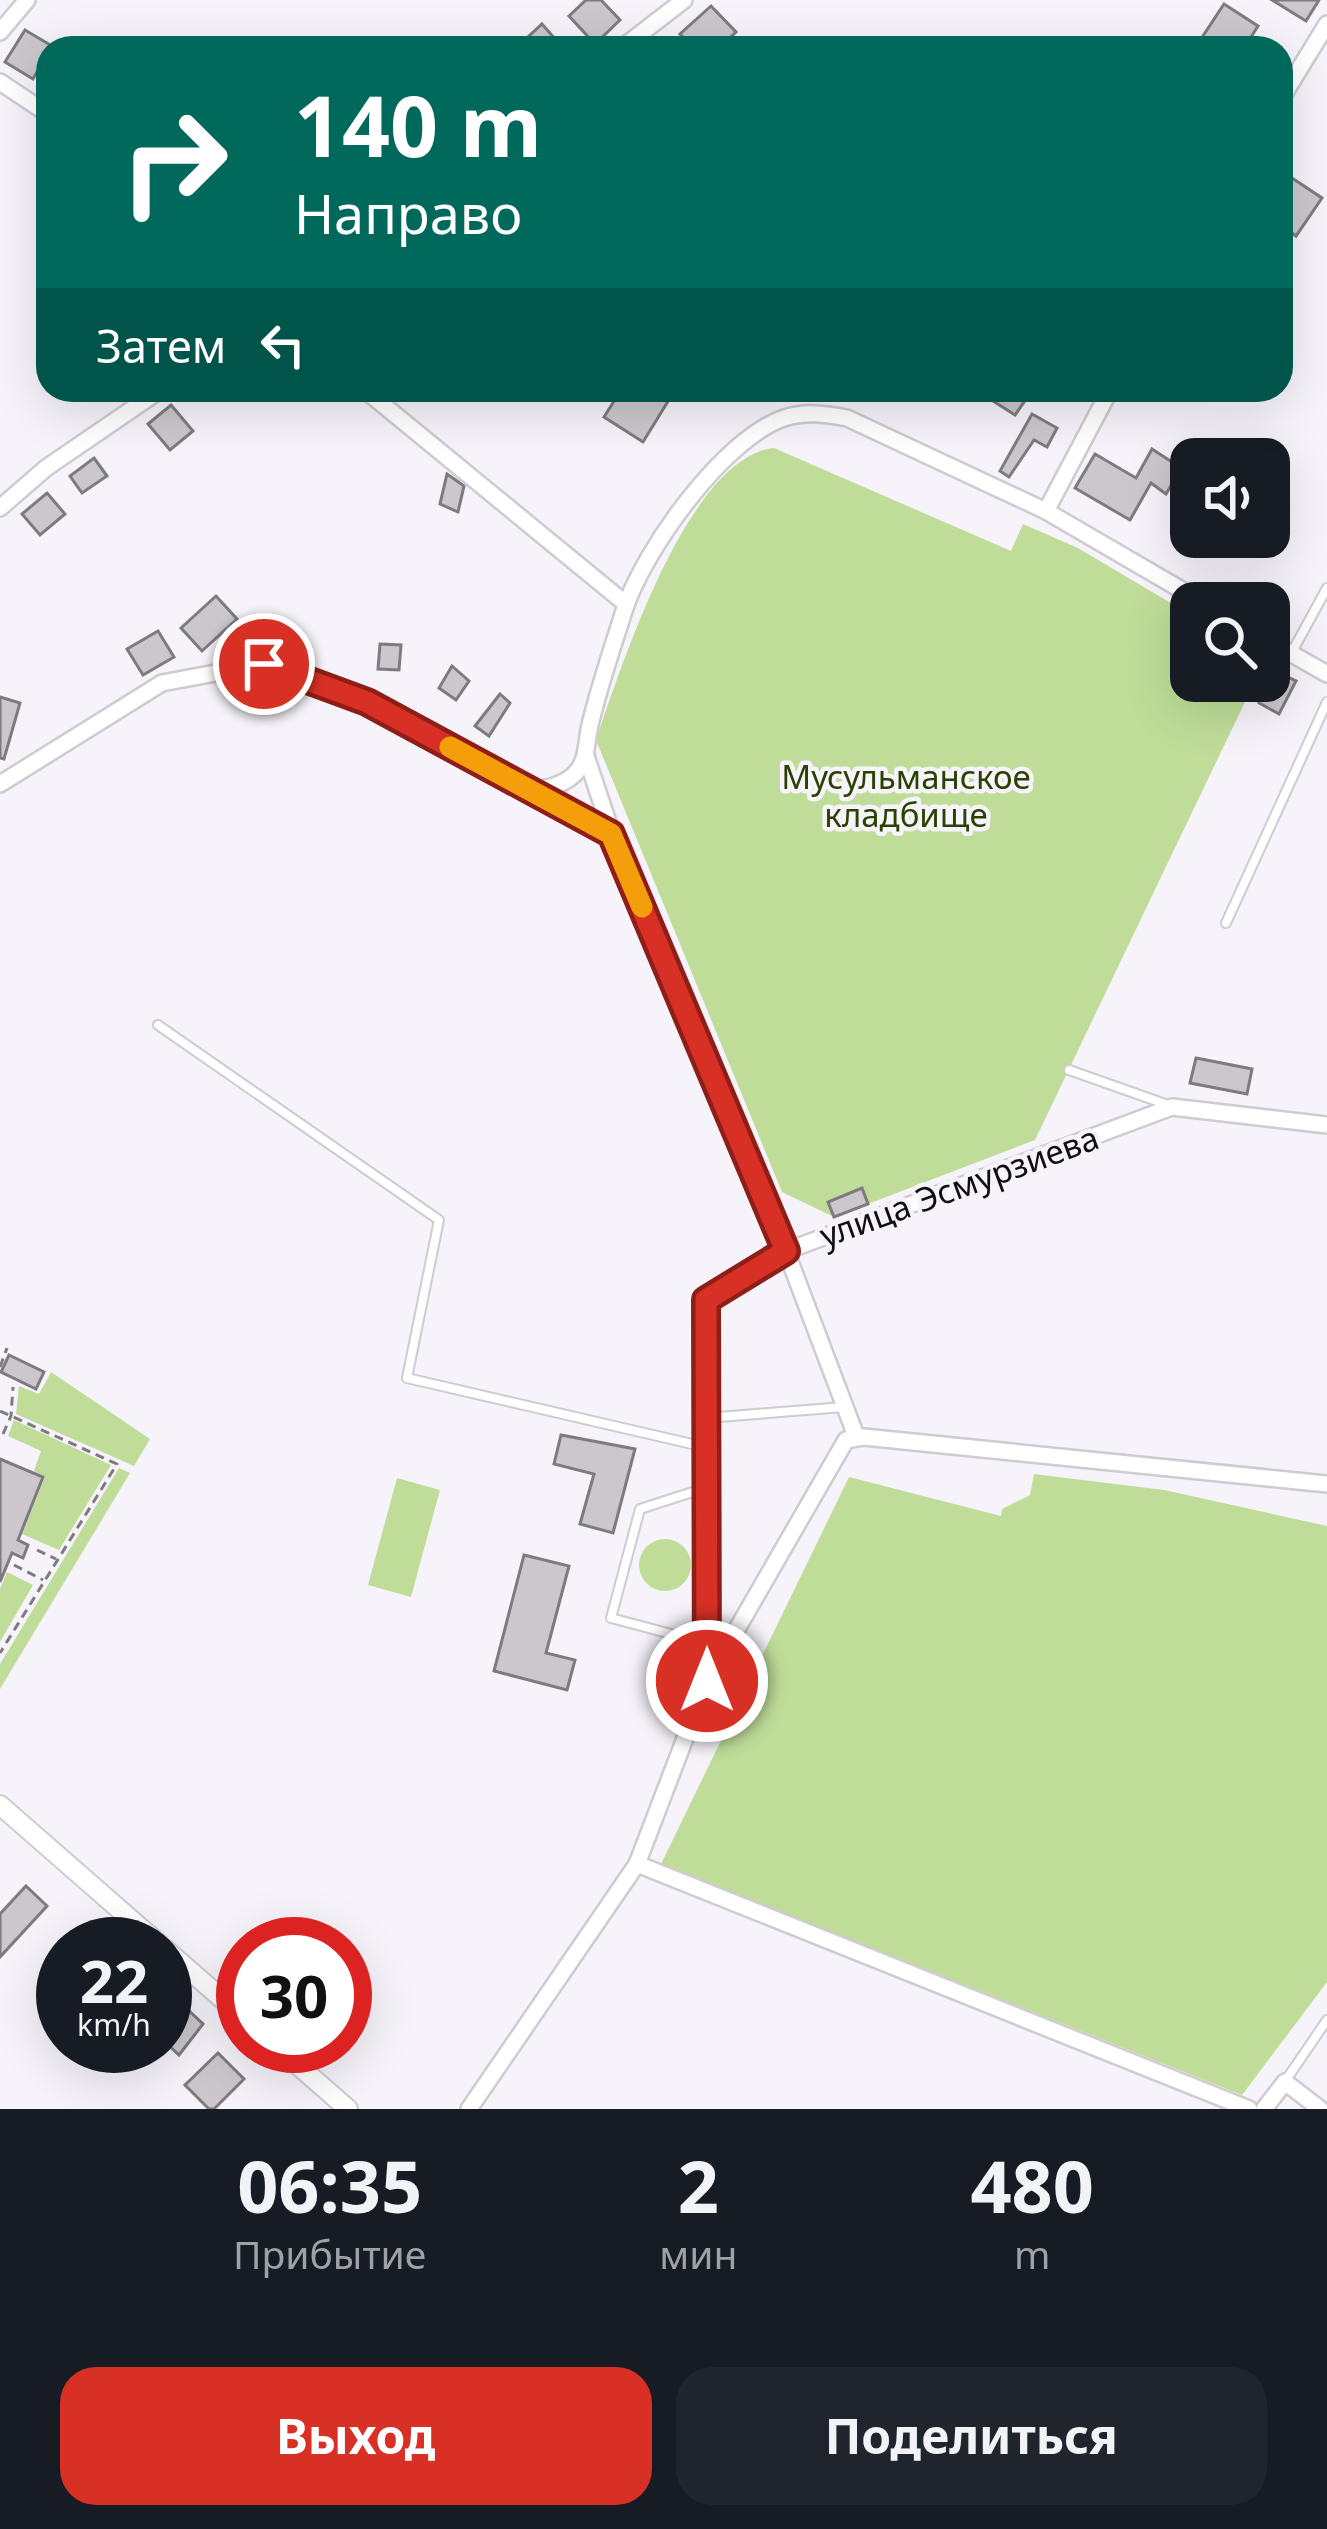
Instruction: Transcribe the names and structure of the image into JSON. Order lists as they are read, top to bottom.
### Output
{
  "streets": {
    "street": ["улица Эсмурзиева"]
  },
  "parks": ["Мусульманское кладбище"],
  "page": {
    "turn": ["140 m", "Направо"],
    "then": "Затем",
    "speed": "22 km/h",
    "limit": "30",
    "eta": [
      "06:35",
      "Прибытие",
      "2",
      "мин",
      "480",
      "m"
    ],
    "buttons": ["Выход", "Поделиться"]
  }
}
